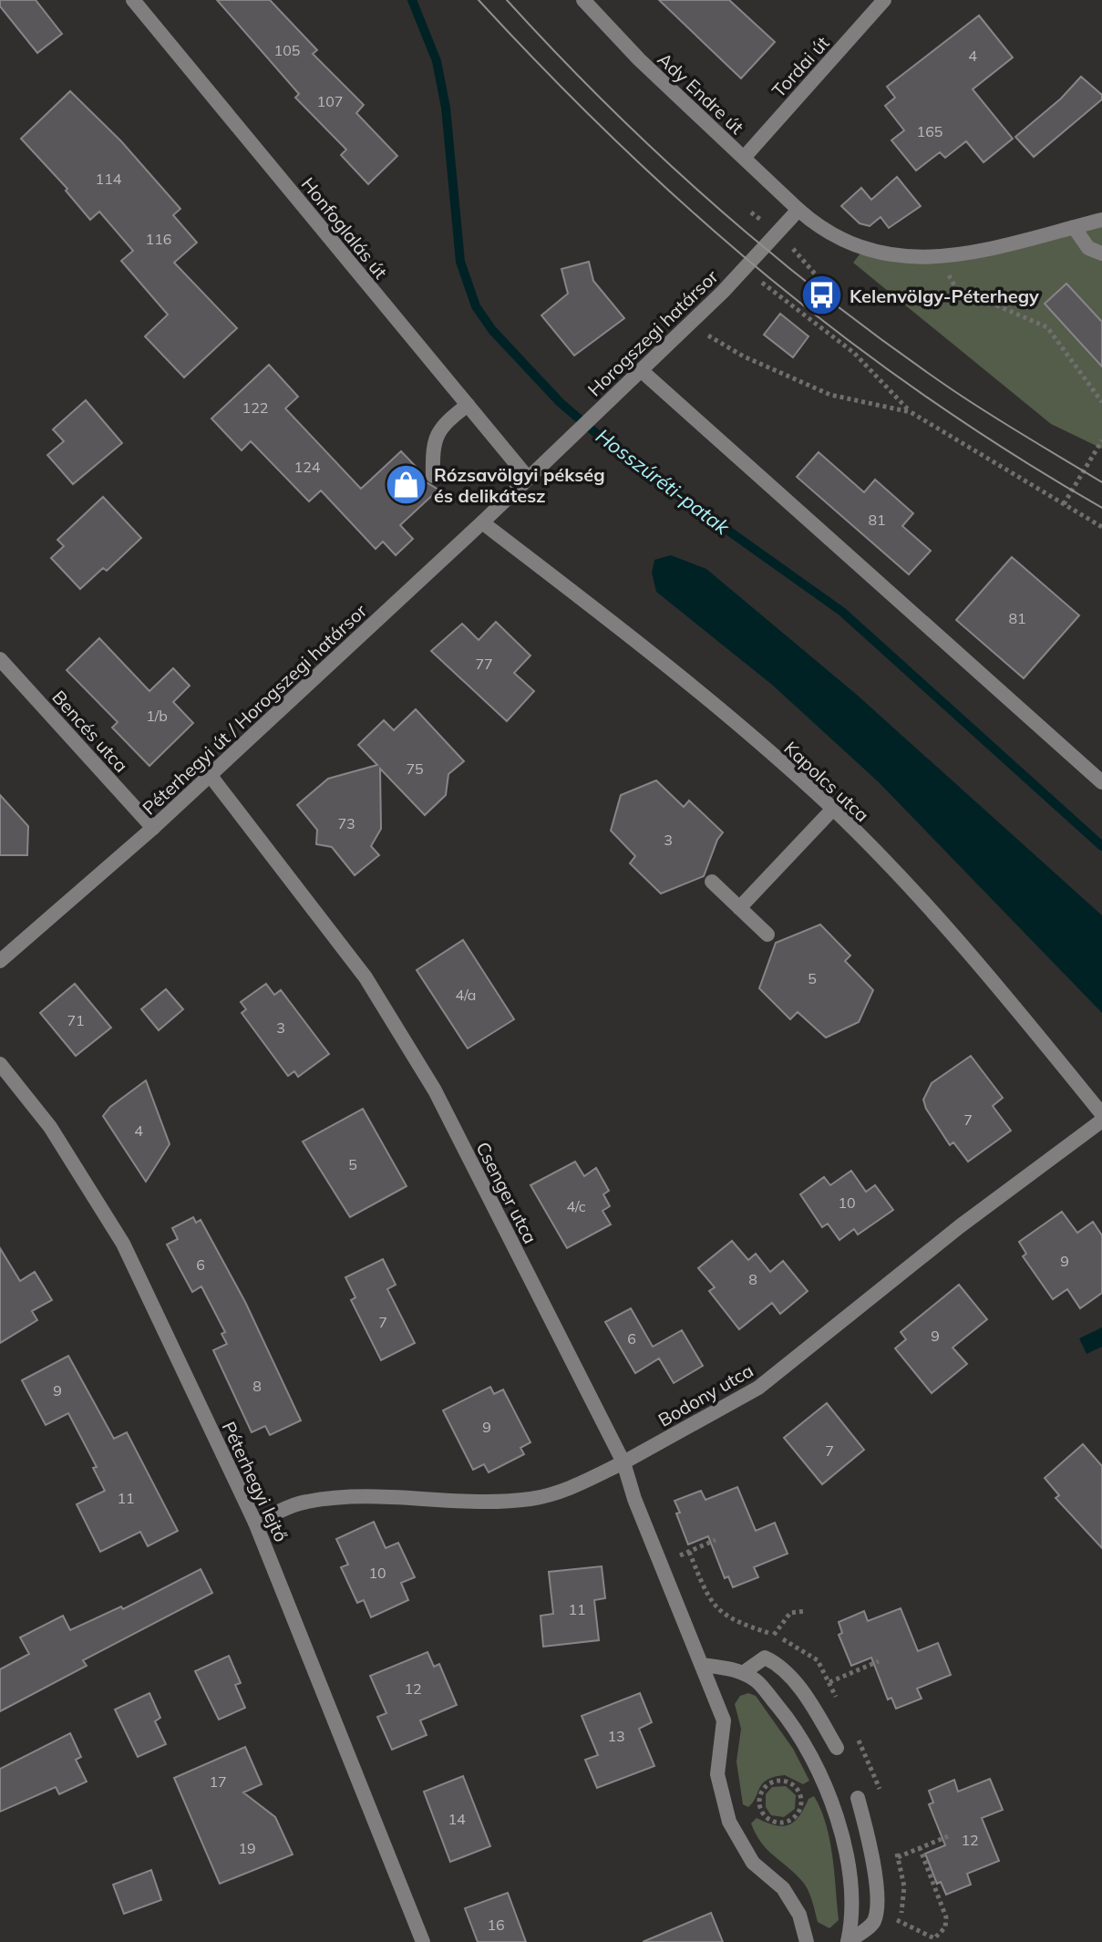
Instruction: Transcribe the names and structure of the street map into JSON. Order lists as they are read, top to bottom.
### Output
{
  "streets": {
    "street": [
      "Tordai út",
      "Ady Endre út",
      "Honfoglalás út",
      "Horogszegi határsor",
      "Péterhegyi út / Horogszegi határsor",
      "Bencés utca",
      "Kapolcs utca",
      "Csenger utca",
      "Bodony utca",
      "Péterhegyi lejtő"
    ]
  },
  "crossings": [
    ["Tordai út", "Ady Endre út"],
    ["Ady Endre út", "Horogszegi határsor"],
    ["Honfoglalás út", "Horogszegi határsor"],
    ["Honfoglalás út", "Péterhegyi út / Horogszegi határsor"],
    ["Horogszegi határsor", "Péterhegyi út / Horogszegi határsor"],
    ["Péterhegyi út / Horogszegi határsor", "Bencés utca"],
    ["Péterhegyi út / Horogszegi határsor", "Kapolcs utca"],
    ["Péterhegyi út / Horogszegi határsor", "Csenger utca"],
    ["Csenger utca", "Bodony utca"],
    ["Bodony utca", "Péterhegyi lejtő"]
  ],
  "water": ["Hosszúréti-patak"],
  "places": {
    "bus stop": ["Kelenvölgy-Péterhegy"],
    "shop": ["Rózsavölgyi pékség és delikátesz"]
  },
  "house_numbers": [
    "105",
    "4",
    "107",
    "165",
    "114",
    "116",
    "122",
    "124",
    "81",
    "81",
    "77",
    "1/b",
    "75",
    "73",
    "3",
    "5",
    "4/a",
    "71",
    "3",
    "7",
    "4",
    "5",
    "10",
    "4/c",
    "9",
    "6",
    "8",
    "7",
    "9",
    "6",
    "8",
    "9",
    "9",
    "7",
    "11",
    "10",
    "11",
    "12",
    "13",
    "17",
    "14",
    "12",
    "19",
    "16"
  ]
}
